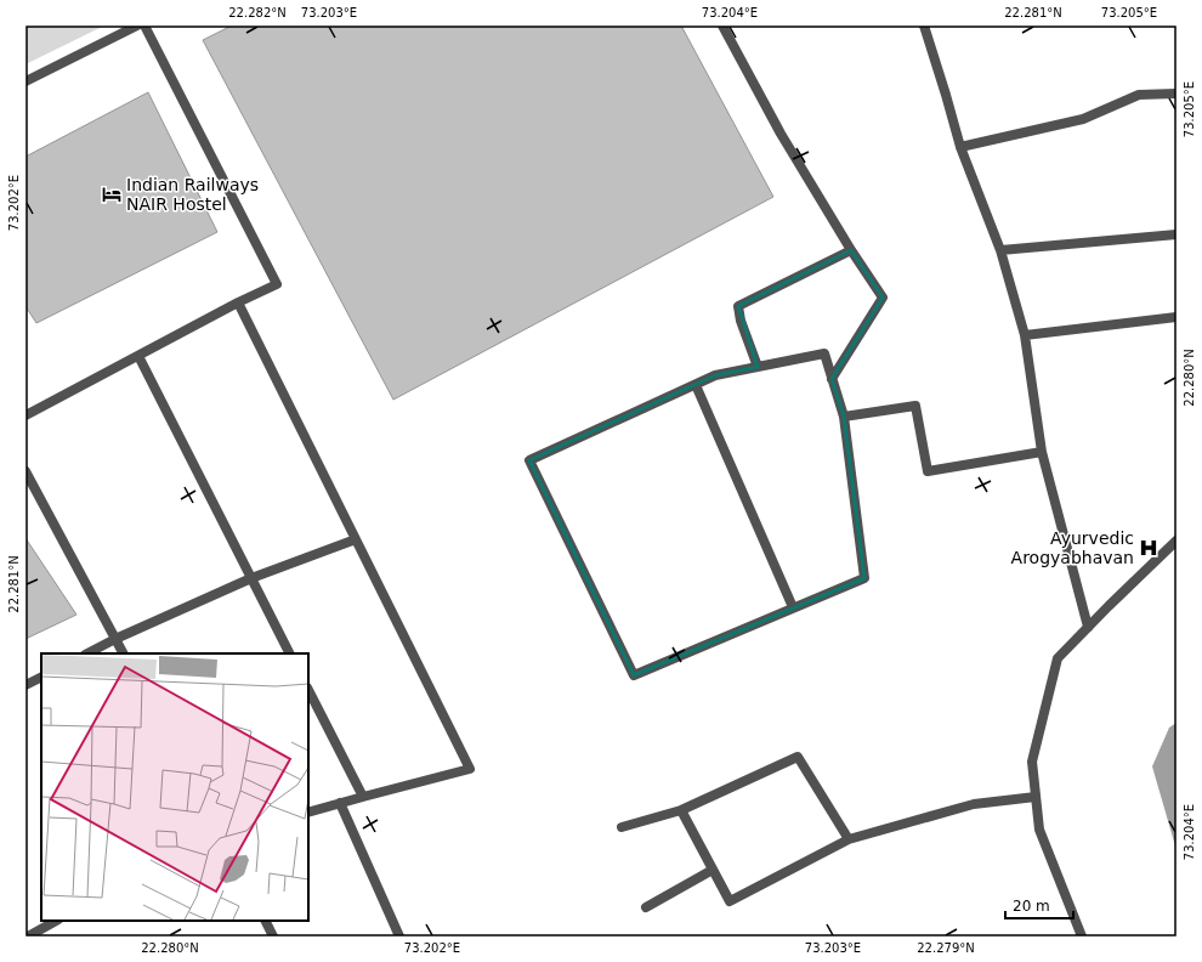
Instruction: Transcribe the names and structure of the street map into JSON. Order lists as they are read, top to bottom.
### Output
{
  "places": {
    "hotel": ["Indian Railways NAIR Hostel"],
    "hospital": ["Ayurvedic Arogyabhavan"]
  },
  "scale_bar": "20 m",
  "coordinates": [
    "22.282°N",
    "73.203°E",
    "73.204°E",
    "22.281°N",
    "73.205°E",
    "73.202°E",
    "22.280°N",
    "22.279°N"
  ]
}
